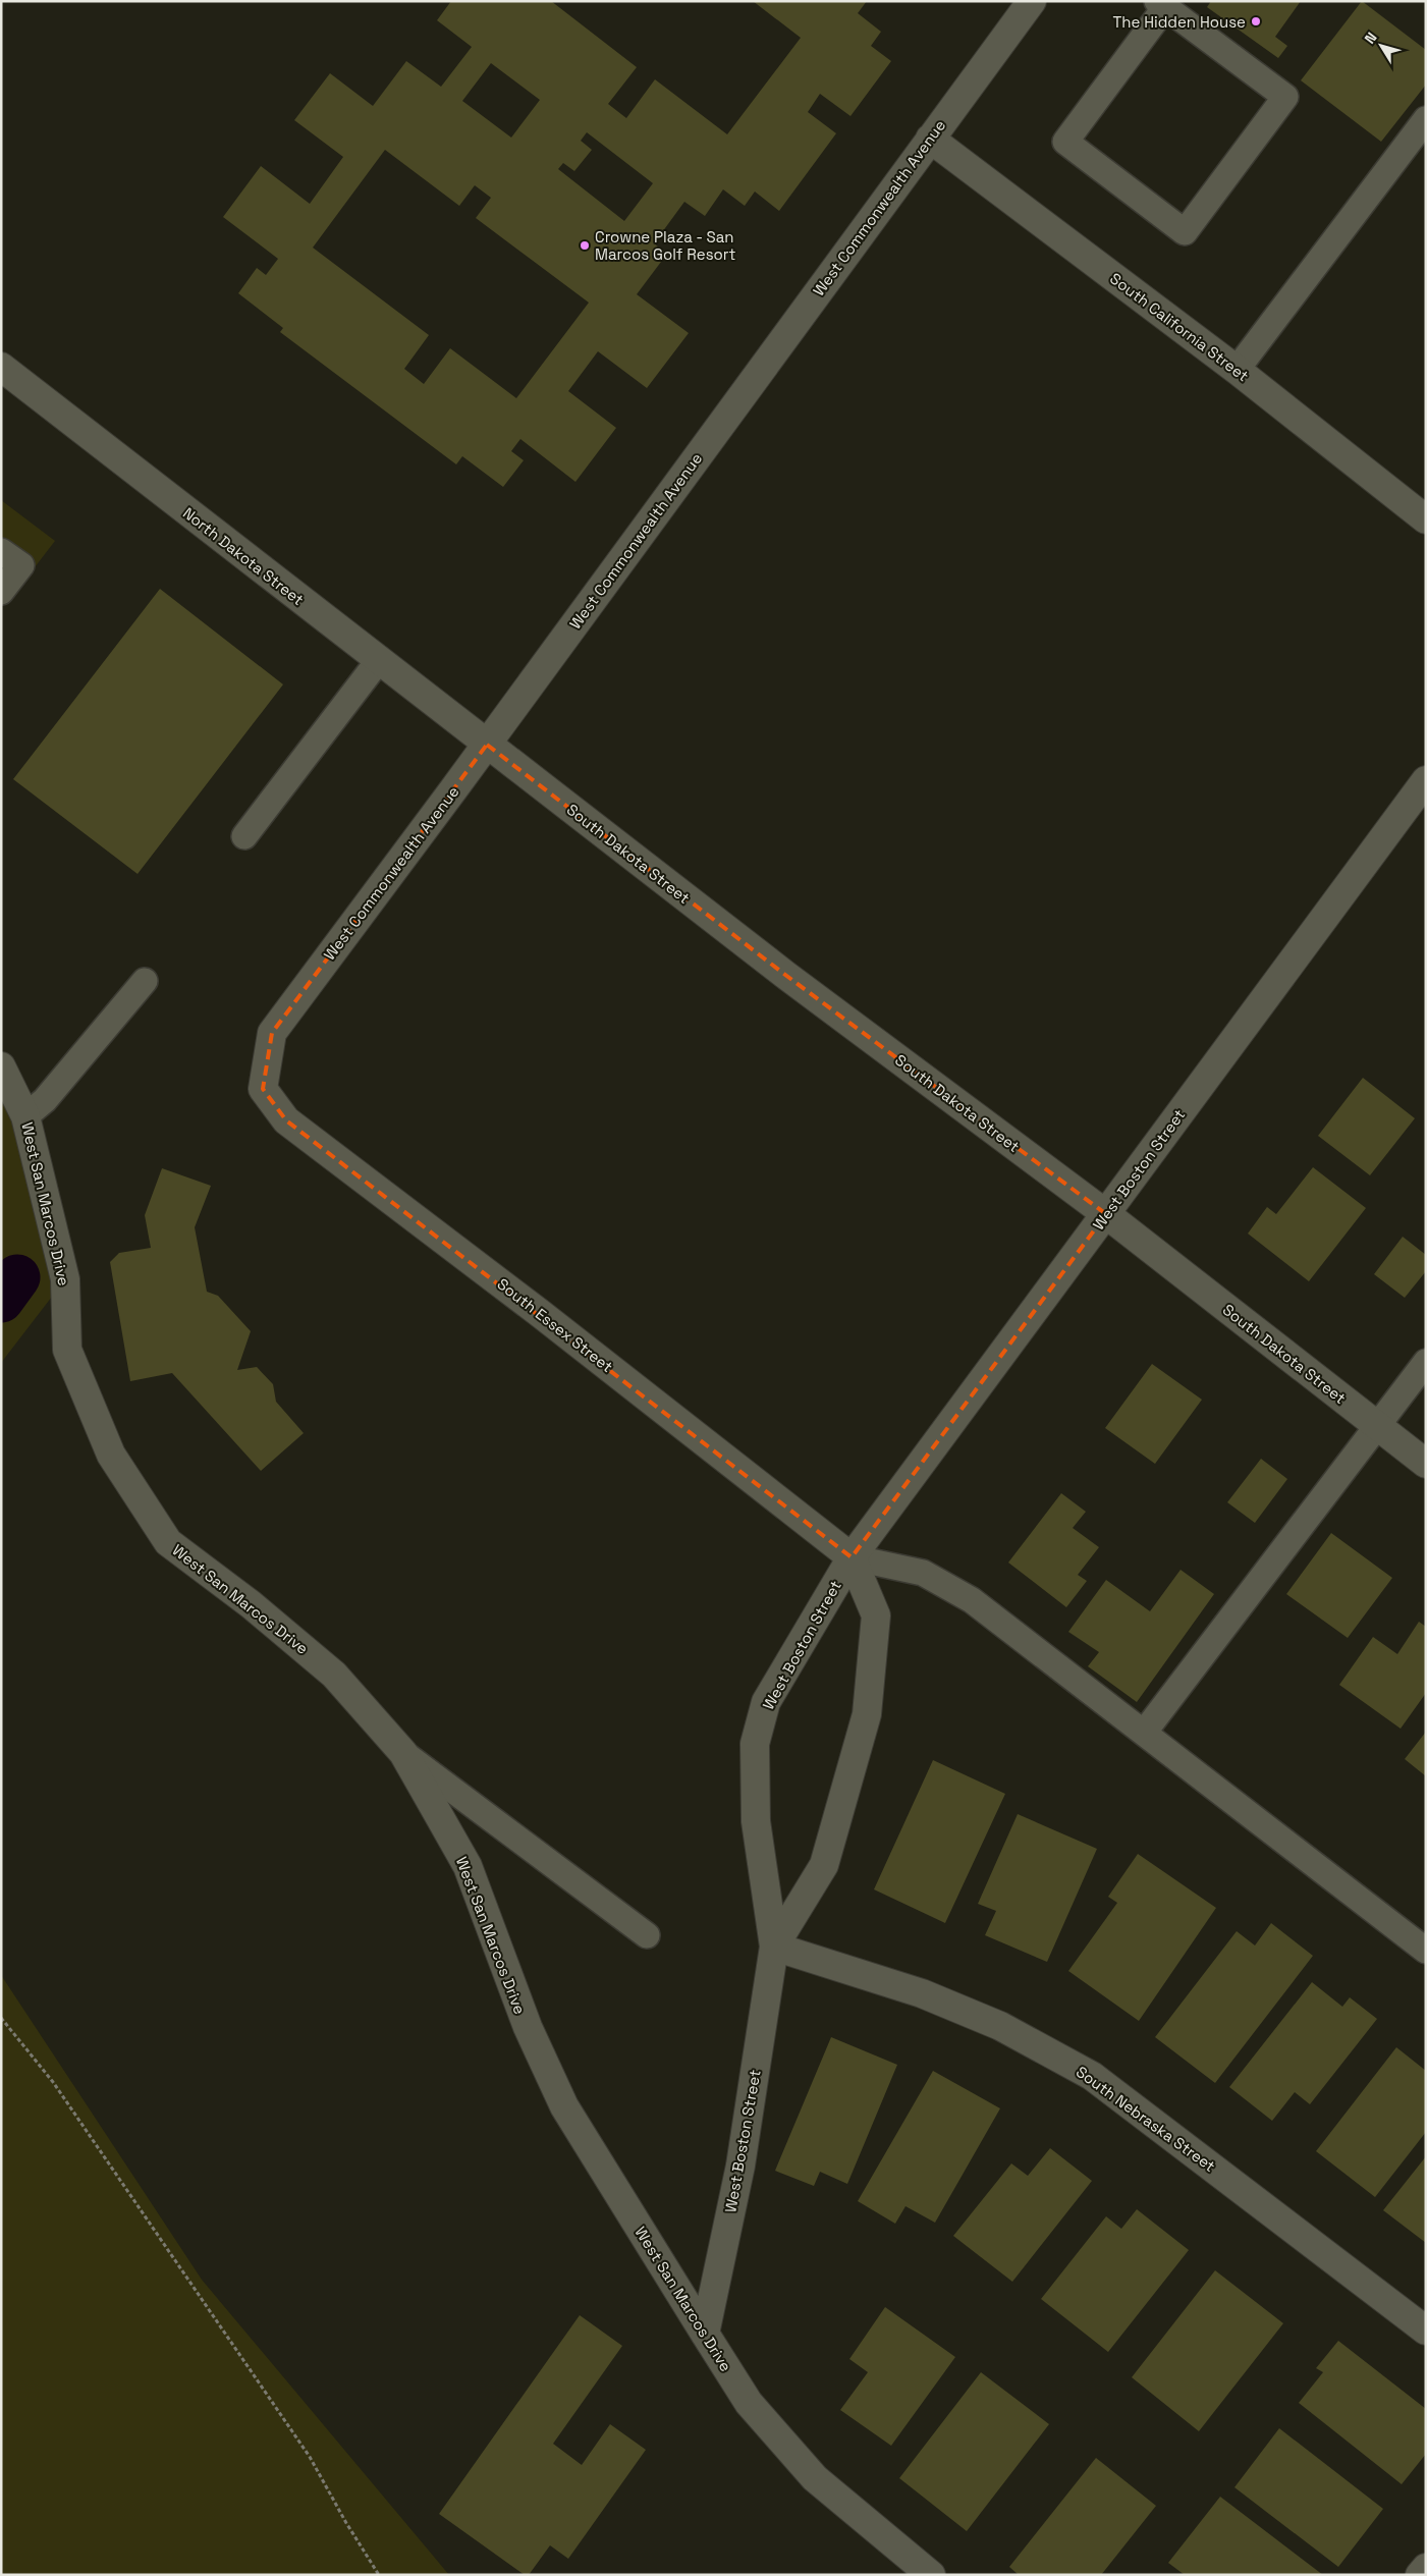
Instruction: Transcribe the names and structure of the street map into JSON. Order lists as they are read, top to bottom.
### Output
{
  "streets": {
    "street": [
      "West Commonwealth Avenue",
      "South California Street",
      "North Dakota Street",
      "South Dakota Street",
      "West Boston Street",
      "West San Marcos Drive",
      "South Essex Street",
      "South Nebraska Street"
    ]
  },
  "crossings": [
    ["West Commonwealth Avenue", "South California Street"],
    ["West Commonwealth Avenue", "North Dakota Street"],
    ["West Commonwealth Avenue", "South Dakota Street"],
    ["West Commonwealth Avenue", "South Essex Street"],
    ["North Dakota Street", "South Dakota Street"],
    ["South Dakota Street", "West Boston Street"],
    ["West Boston Street", "West San Marcos Drive"],
    ["West Boston Street", "South Essex Street"],
    ["West Boston Street", "South Nebraska Street"]
  ],
  "places": ["The Hidden House", "Crowne Plaza - San Marcos Golf Resort"],
  "north": "top left"
}
